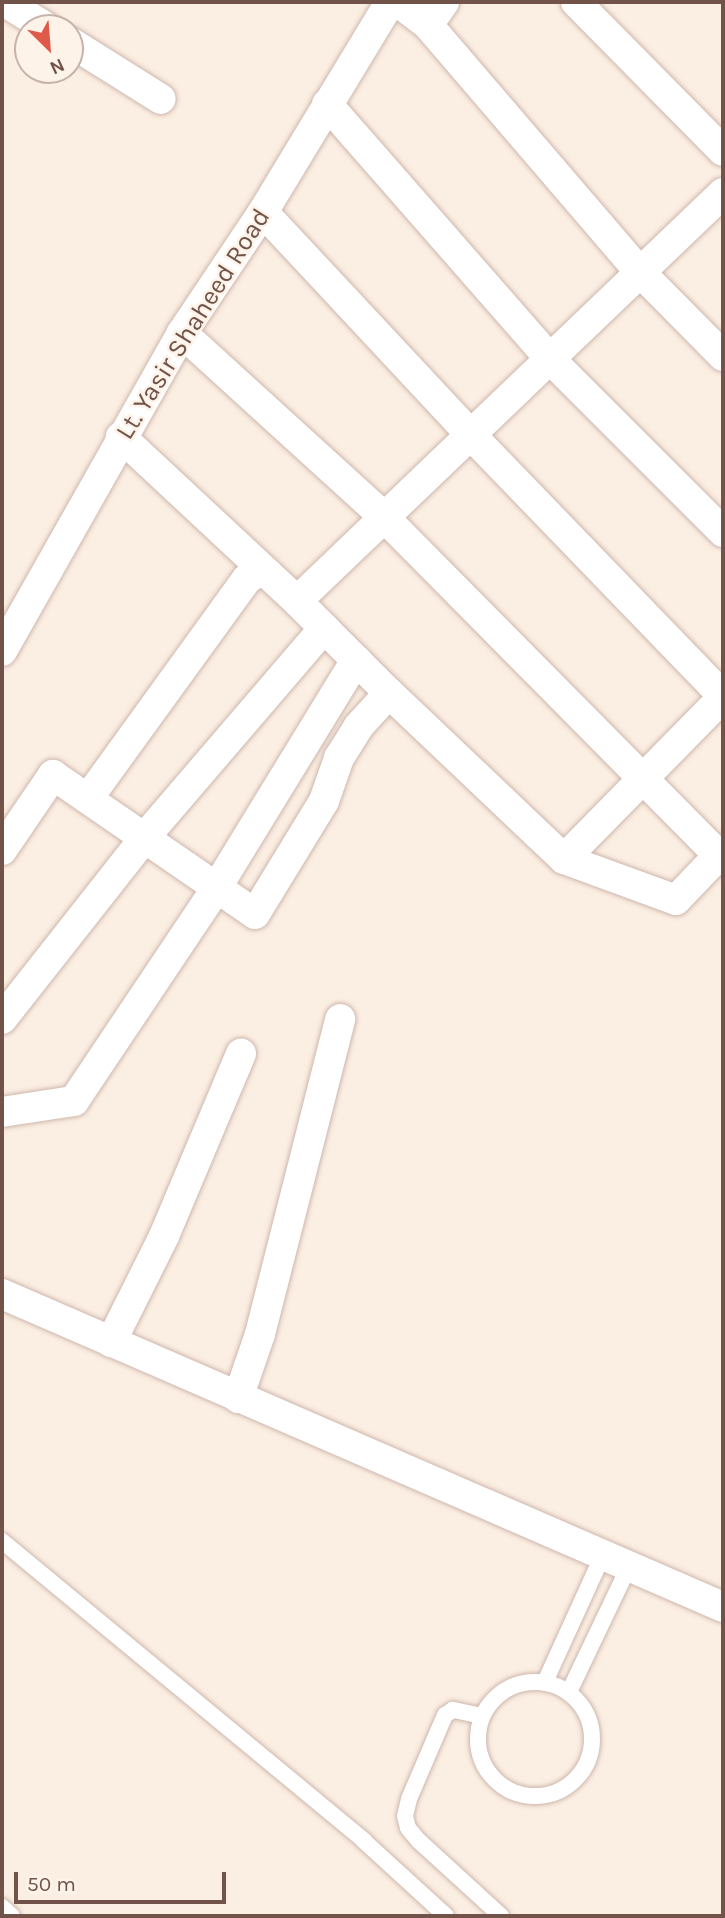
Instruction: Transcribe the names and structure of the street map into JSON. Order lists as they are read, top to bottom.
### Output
{
  "streets": {
    "street": ["Lt. Yasir Shaheed Road"]
  },
  "scale_bar": "50 m",
  "north": "bottom right"
}
